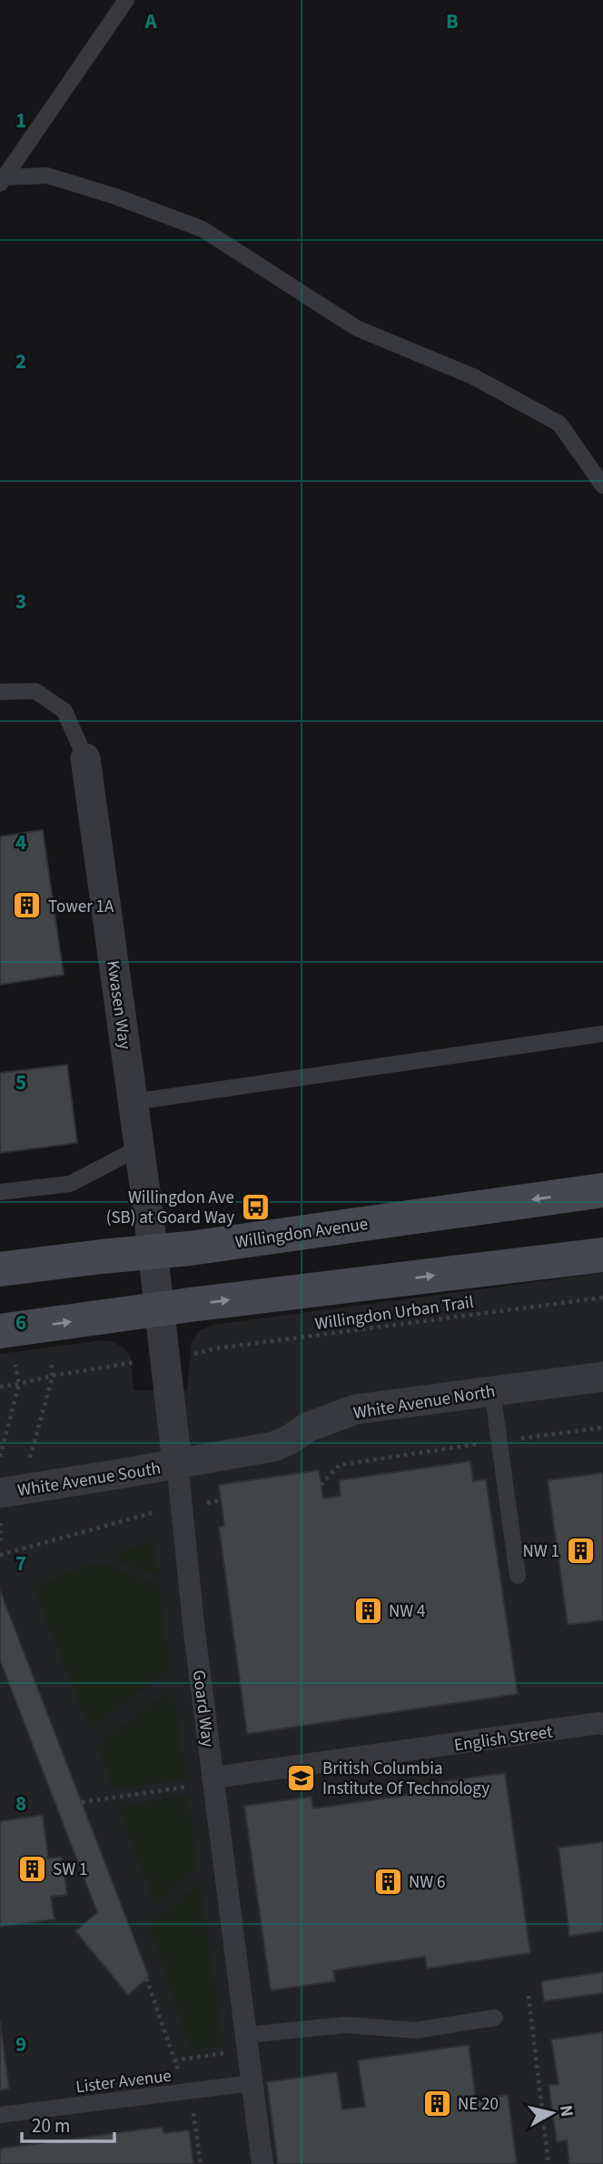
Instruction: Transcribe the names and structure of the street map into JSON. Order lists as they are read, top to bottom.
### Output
{
  "streets": {
    "main road": ["Willingdon Avenue"],
    "street": [
      "Kwasen Way",
      "White Avenue North",
      "White Avenue South",
      "Goard Way",
      "English Street"
    ],
    "lane": ["Lister Avenue"],
    "path": ["Willingdon Urban Trail"]
  },
  "crossings": [
    ["Kwasen Way", "Willingdon Avenue"],
    ["Kwasen Way", "Goard Way"],
    ["Willingdon Avenue", "Goard Way"],
    ["White Avenue North", "White Avenue South"],
    ["White Avenue North", "Goard Way"],
    ["White Avenue South", "Goard Way"],
    ["Goard Way", "English Street"],
    ["Goard Way", "Lister Avenue"]
  ],
  "places": {
    "building": [
      "Tower 1A",
      "NW 1",
      "NW 4",
      "SW 1",
      "NW 6",
      "NE 20"
    ],
    "bus stop": ["Willingdon Ave (SB) at Goard Way"],
    "school or university": ["British Columbia Institute Of Technology"]
  },
  "scale_bar": "20 m",
  "north": "right",
  "grid": {
    "columns": ["A", "B"],
    "rows": [
      "1",
      "2",
      "3",
      "4",
      "5",
      "6",
      "7",
      "8",
      "9"
    ]
  }
}
